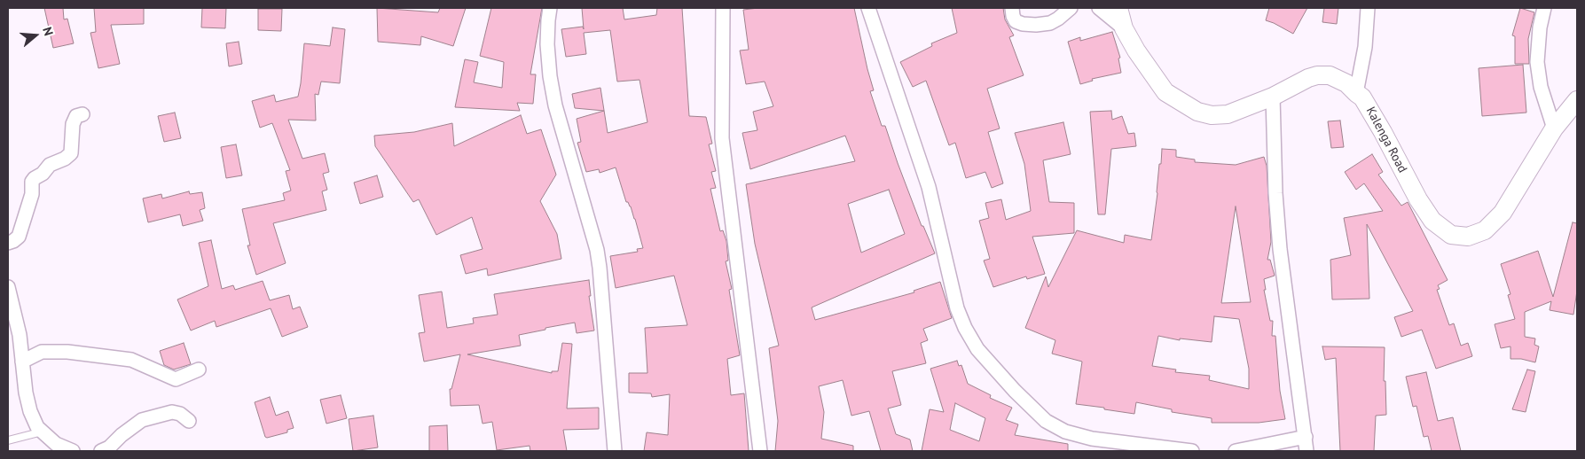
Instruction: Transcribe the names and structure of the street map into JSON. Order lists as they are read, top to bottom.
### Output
{
  "streets": {
    "main road": ["Kalenga Road"]
  },
  "north": "right"
}
